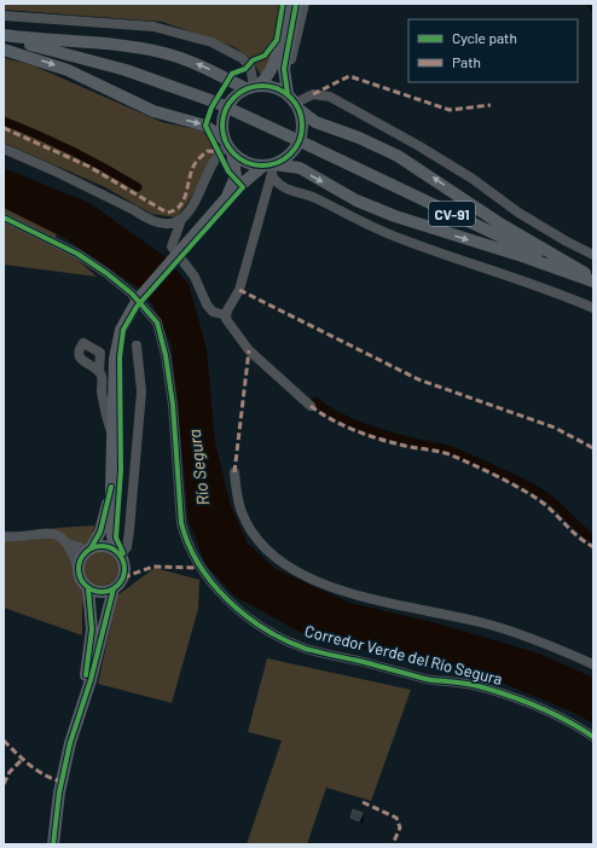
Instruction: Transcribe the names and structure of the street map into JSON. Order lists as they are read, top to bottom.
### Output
{
  "streets": {
    "main road": ["CV-91"],
    "street": ["Corredor Verde del Río Segura"]
  },
  "water": ["Río Segura"],
  "legend": ["Cycle path", "Path"]
}
